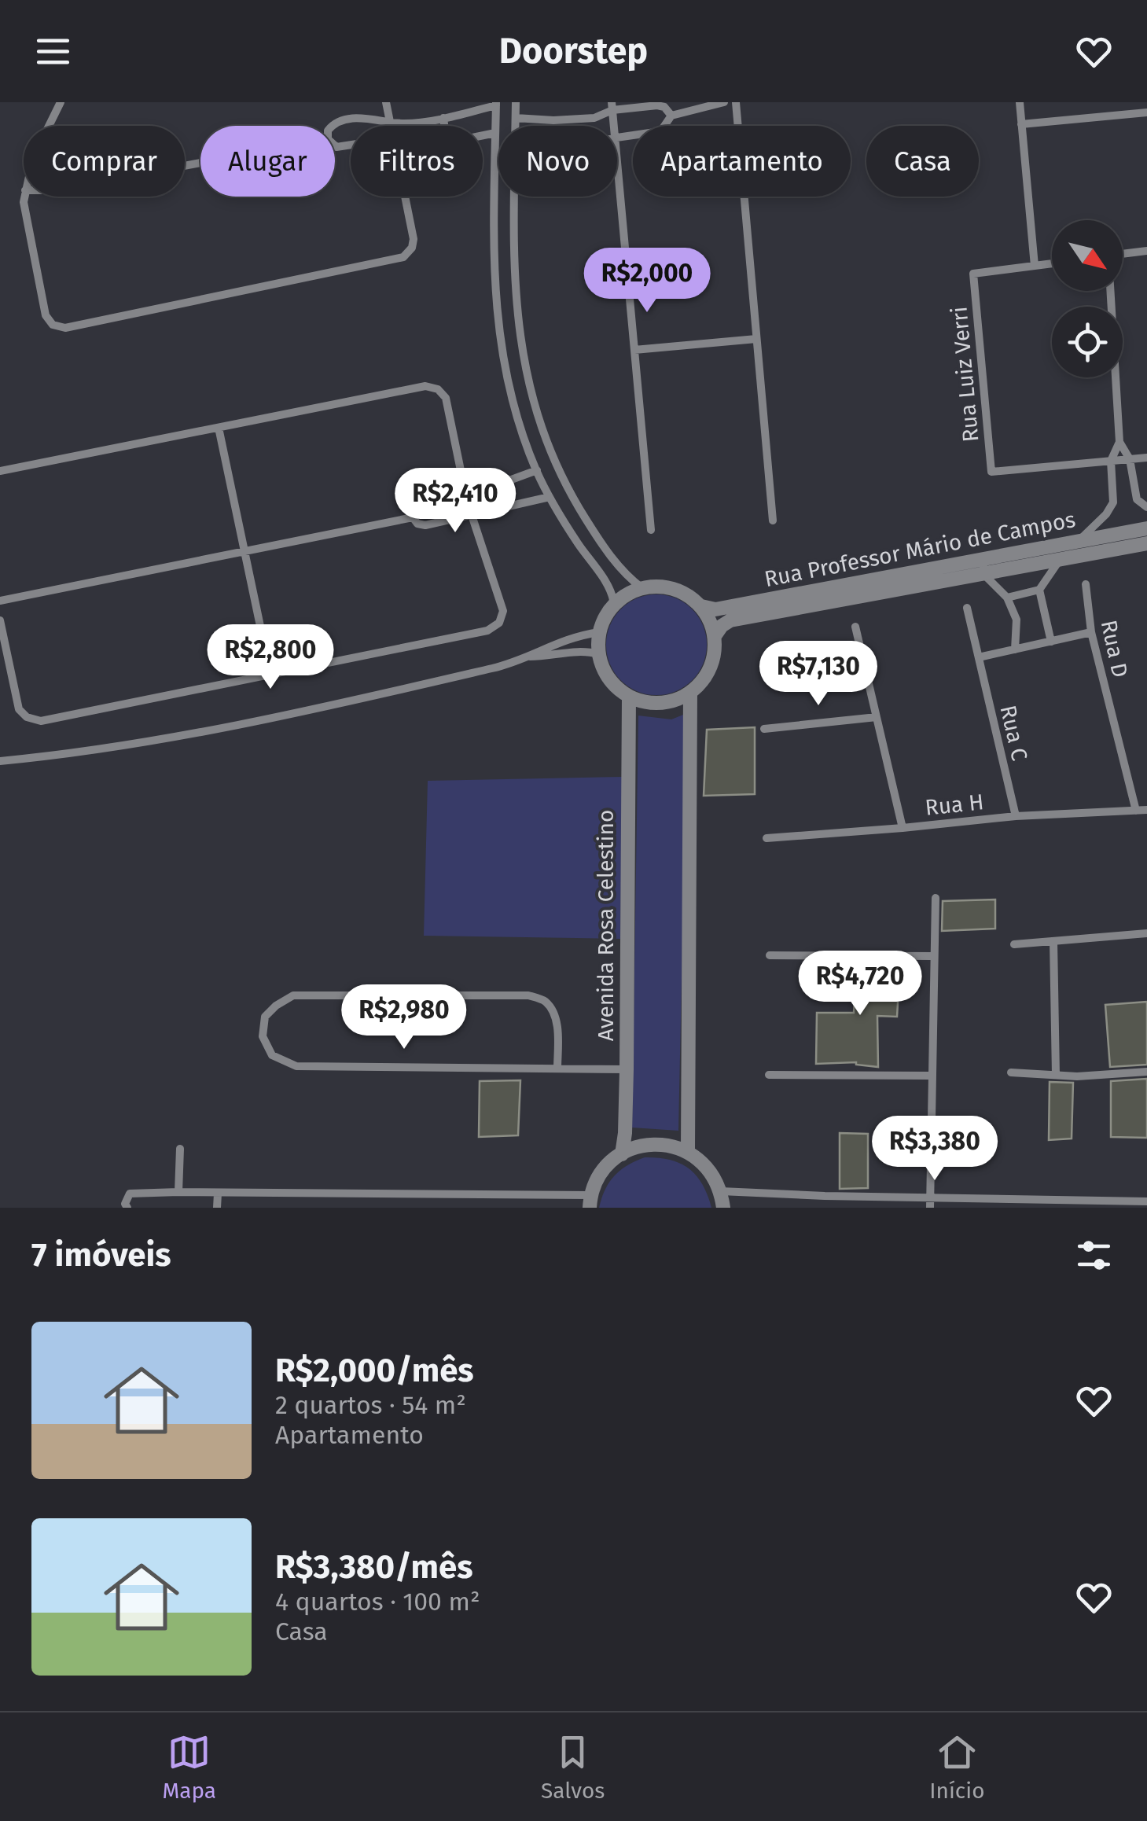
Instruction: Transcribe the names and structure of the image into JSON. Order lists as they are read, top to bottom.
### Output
{
  "streets": {
    "street": [
      "Rua Luiz Verri",
      "Rua Professor Mário de Campos",
      "Rua D",
      "Rua C",
      "Rua H",
      "Avenida Rosa Celestino"
    ]
  },
  "crossings": [
    ["Rua Professor Mário de Campos", "Avenida Rosa Celestino"],
    ["Rua D", "Rua H"],
    ["Rua C", "Rua H"]
  ],
  "north": "bottom right",
  "page": {
    "header": "Doorstep",
    "chip": [
      "Comprar",
      "Alugar",
      "Filtros",
      "Novo",
      "Apartamento",
      "Casa"
    ],
    "price": [
      "R$2,000",
      "R$2,410",
      "R$2,800",
      "R$7,130",
      "R$4,720",
      "R$2,980",
      "R$3,380"
    ],
    "heading": "7 imóveis",
    "list": [
      {
        "name": "R$2,000/mês",
        "note": "2 quartos · 54 m² · Apartamento"
      },
      {
        "name": "R$3,380/mês",
        "note": "4 quartos · 100 m² · Casa"
      }
    ],
    "tabs": ["Mapa", "Salvos", "Início"]
  }
}
